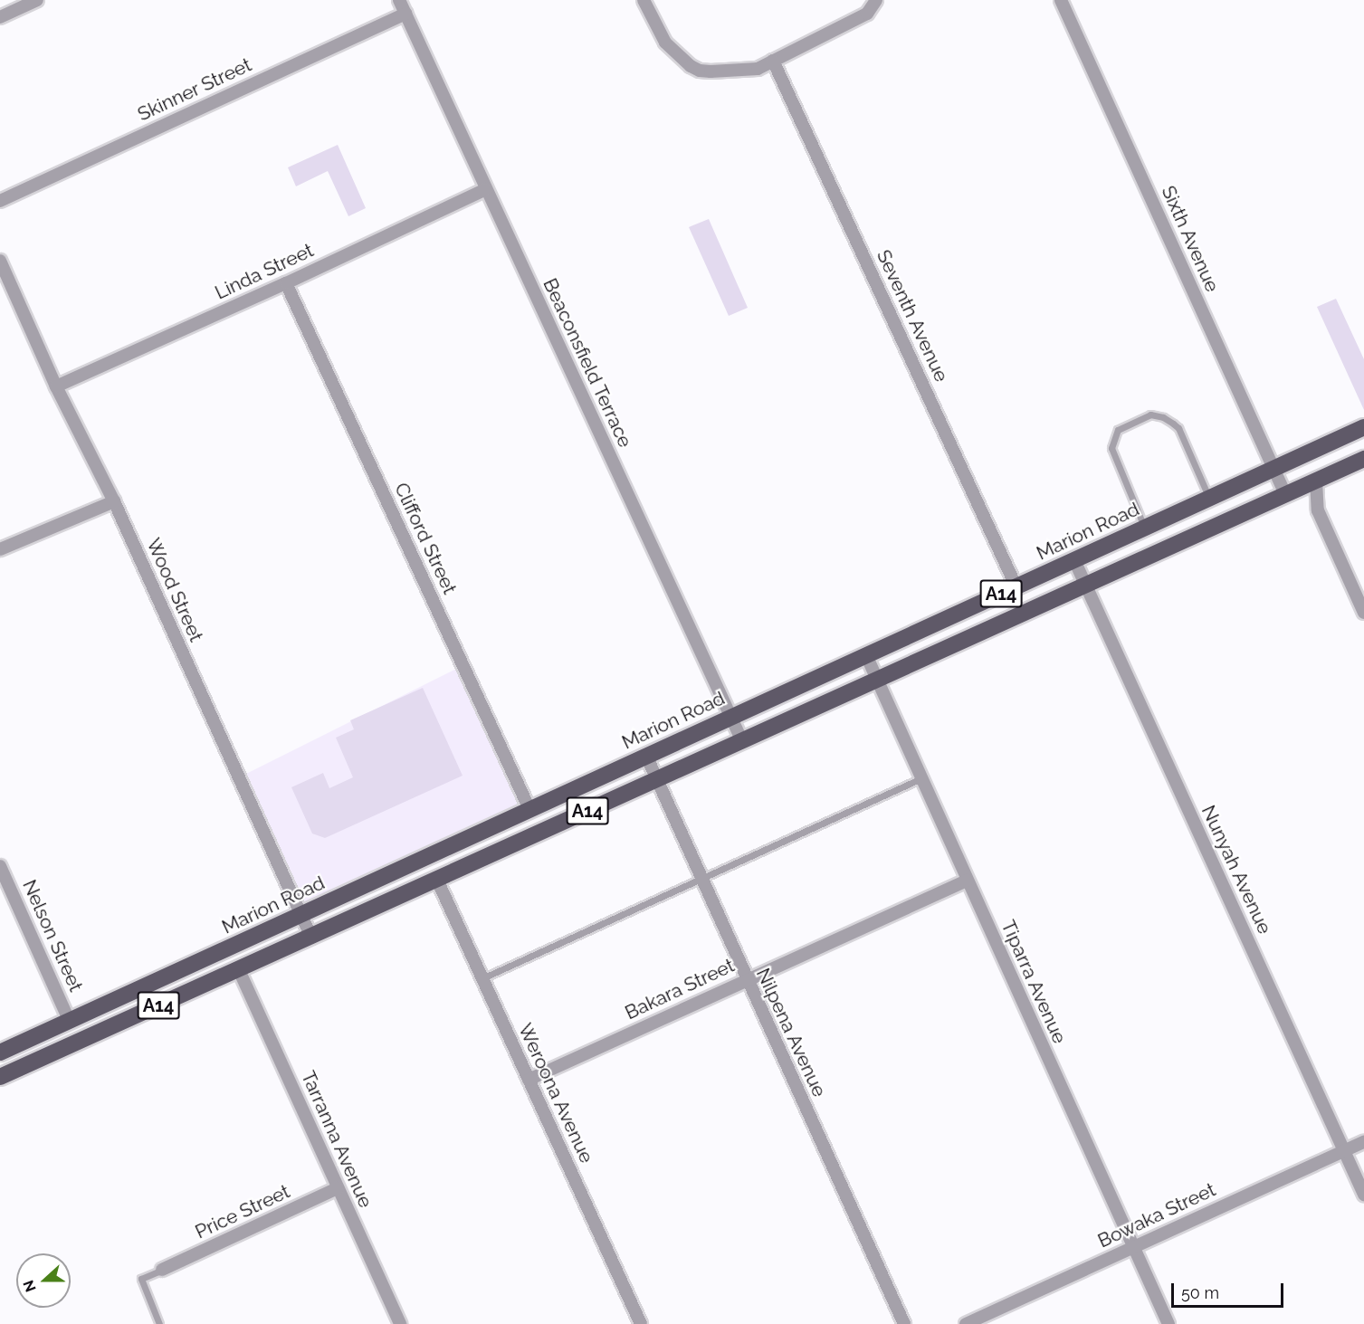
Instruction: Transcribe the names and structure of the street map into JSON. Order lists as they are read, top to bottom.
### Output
{
  "streets": {
    "main road": ["Marion Road", "A14"],
    "street": [
      "Skinner Street",
      "Sixth Avenue",
      "Linda Street",
      "Seventh Avenue",
      "Beaconsfield Terrace",
      "Clifford Street",
      "Wood Street",
      "Nunyah Avenue",
      "Nelson Street",
      "Tiparra Avenue",
      "Bakara Street",
      "Nilpena Avenue",
      "Weroona Avenue",
      "Tarranna Avenue",
      "Price Street",
      "Bowaka Street"
    ]
  },
  "crossings": [
    ["Skinner Street", "Beaconsfield Terrace"],
    ["Sixth Avenue", "Marion Road"],
    ["Sixth Avenue", "A14"],
    ["Linda Street", "Beaconsfield Terrace"],
    ["Linda Street", "Clifford Street"],
    ["Linda Street", "Wood Street"],
    ["Seventh Avenue", "Marion Road"],
    ["Beaconsfield Terrace", "Marion Road"],
    ["Beaconsfield Terrace", "A14"],
    ["Marion Road", "Clifford Street"],
    ["Marion Road", "Wood Street"],
    ["Marion Road", "Nunyah Avenue"],
    ["Marion Road", "Nelson Street"],
    ["Marion Road", "Tiparra Avenue"],
    ["Marion Road", "Nilpena Avenue"],
    ["Wood Street", "A14"],
    ["A14", "Nunyah Avenue"],
    ["A14", "Tiparra Avenue"],
    ["A14", "Nilpena Avenue"],
    ["A14", "Weroona Avenue"],
    ["A14", "Tarranna Avenue"],
    ["Nunyah Avenue", "Bowaka Street"],
    ["Tiparra Avenue", "Bakara Street"],
    ["Tiparra Avenue", "Bowaka Street"],
    ["Bakara Street", "Nilpena Avenue"],
    ["Bakara Street", "Weroona Avenue"],
    ["Tarranna Avenue", "Price Street"]
  ],
  "scale_bar": "50 m",
  "north": "left"
}
